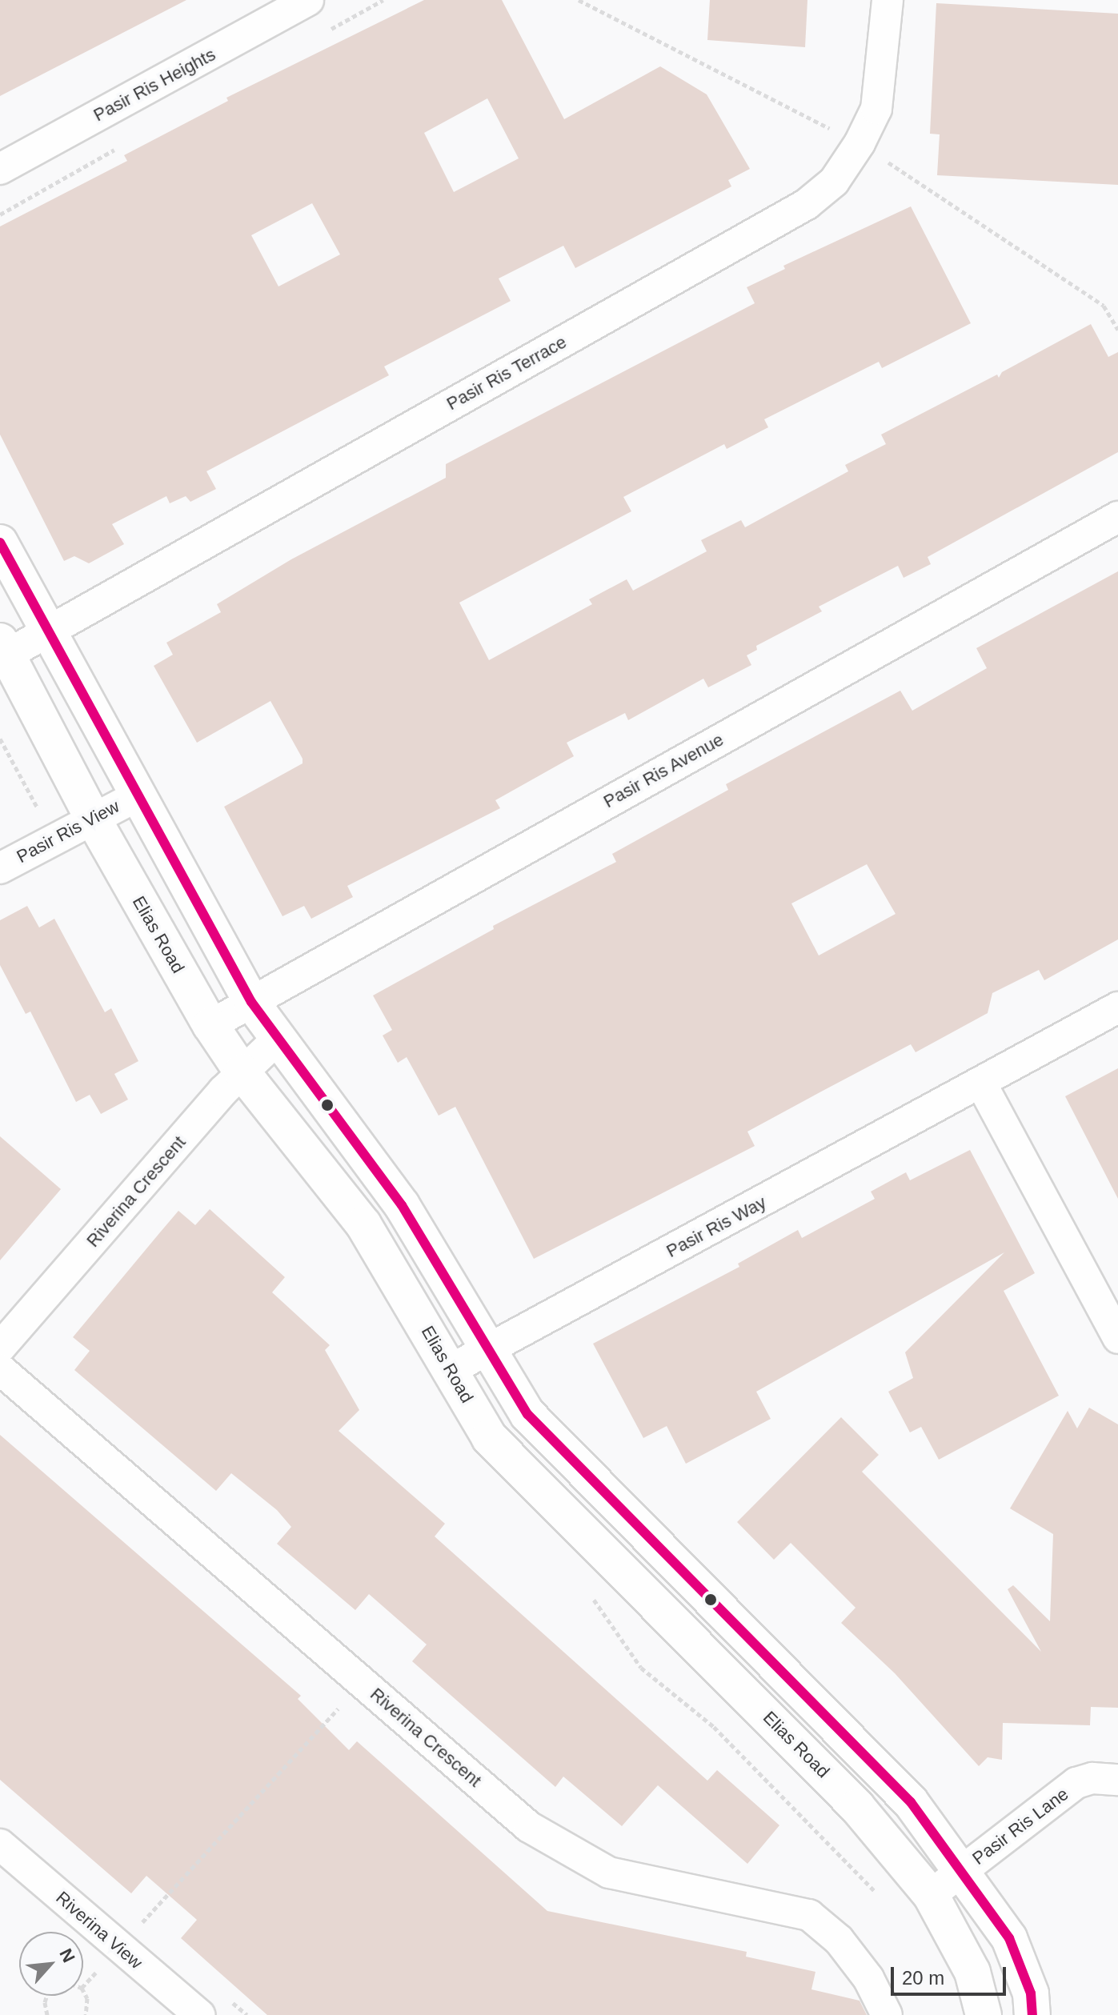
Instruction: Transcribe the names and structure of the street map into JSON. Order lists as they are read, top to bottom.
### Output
{
  "streets": {
    "street": [
      "Pasir Ris Heights",
      "Pasir Ris Terrace",
      "Pasir Ris Avenue",
      "Pasir Ris View",
      "Elias Road",
      "Riverina Crescent",
      "Pasir Ris Way",
      "Pasir Ris Lane",
      "Riverina View"
    ]
  },
  "crossings": [
    ["Pasir Ris Terrace", "Elias Road"],
    ["Pasir Ris Avenue", "Elias Road"],
    ["Pasir Ris View", "Elias Road"],
    ["Elias Road", "Riverina Crescent"],
    ["Elias Road", "Pasir Ris Way"],
    ["Elias Road", "Pasir Ris Lane"]
  ],
  "scale_bar": "20 m",
  "north": "top right"
}
